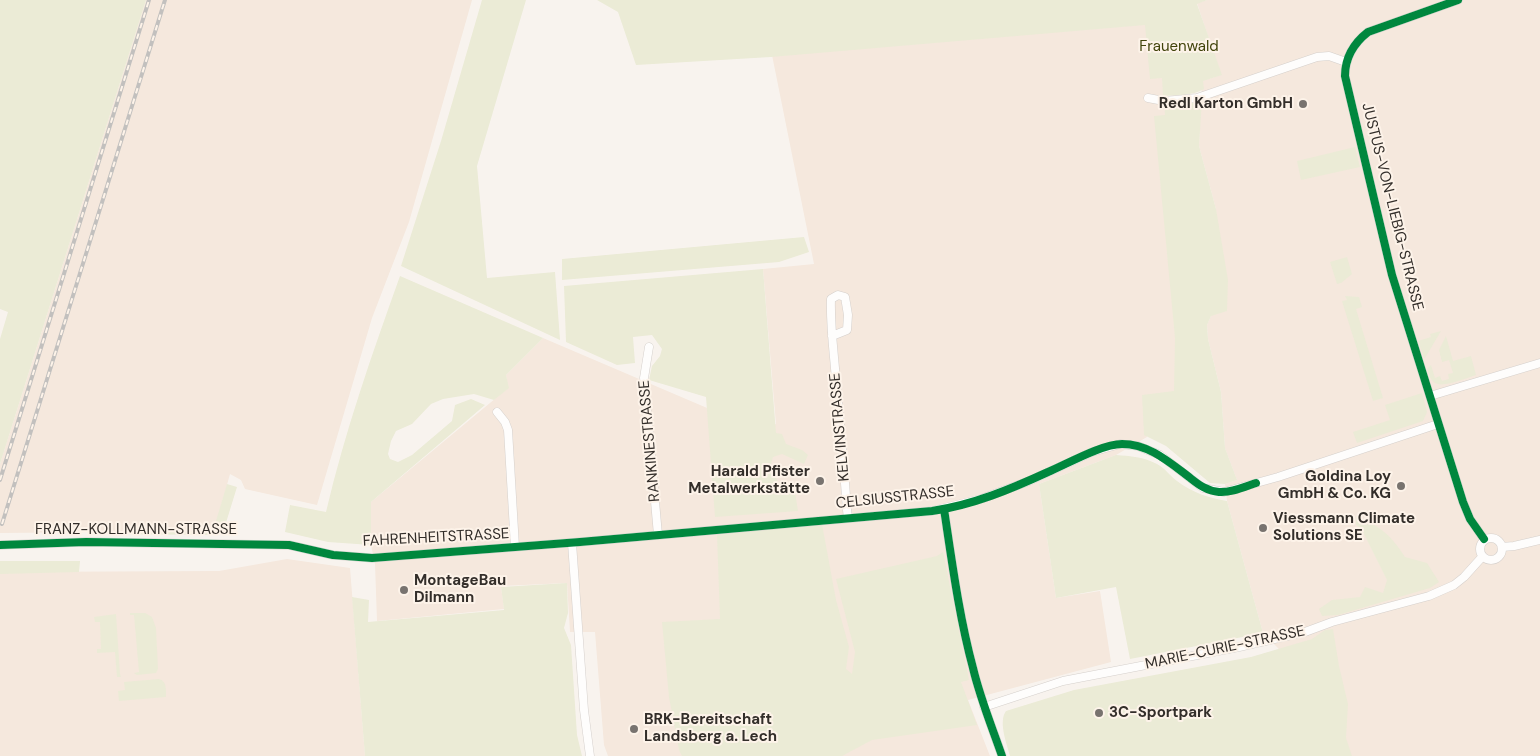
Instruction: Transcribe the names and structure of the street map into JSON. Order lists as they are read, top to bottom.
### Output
{
  "streets": {
    "street": [
      "JUSTUS-VON-LIEBIG-STRASSE",
      "KELVINSTRASSE",
      "RANKINESTRASSE",
      "CELSIUSSTRASSE",
      "FRANZ-KOLLMANN-STRASSE",
      "FAHRENHEITSTRASSE",
      "MARIE-CURIE-STRASSE"
    ]
  },
  "crossings": [
    ["JUSTUS-VON-LIEBIG-STRASSE", "CELSIUSSTRASSE"],
    ["JUSTUS-VON-LIEBIG-STRASSE", "MARIE-CURIE-STRASSE"],
    ["KELVINSTRASSE", "CELSIUSSTRASSE"],
    ["RANKINESTRASSE", "CELSIUSSTRASSE"],
    ["CELSIUSSTRASSE", "FAHRENHEITSTRASSE"],
    ["FRANZ-KOLLMANN-STRASSE", "FAHRENHEITSTRASSE"]
  ],
  "parks": ["Frauenwald"],
  "places": [
    "Redl Karton GmbH",
    "Harald Pfister Metalwerkstätte",
    "Goldina Loy GmbH & Co. KG",
    "Viessmann Climate Solutions SE",
    "MontageBau Dilmann",
    "3C-Sportpark",
    "BRK-Bereitschaft Landsberg a. Lech"
  ]
}
